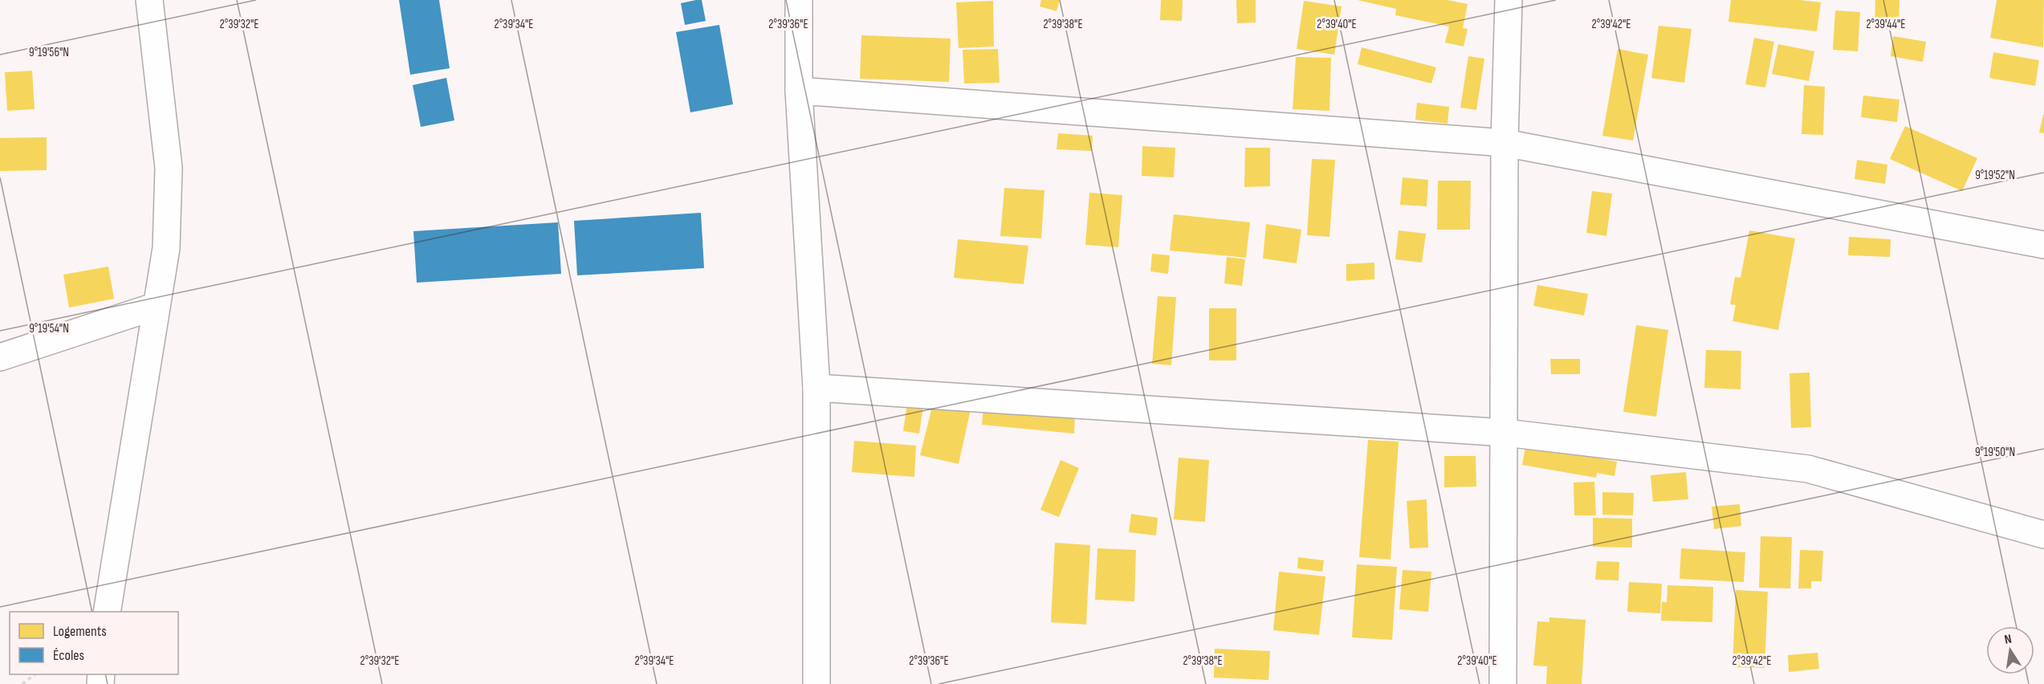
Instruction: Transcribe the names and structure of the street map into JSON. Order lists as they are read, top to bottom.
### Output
{
  "legend": ["Logements", "Écoles"],
  "north": "top",
  "coordinates": [
    "2°39'32\"E",
    "2°39'34\"E",
    "2°39'36\"E",
    "2°39'38\"E",
    "2°39'40\"E",
    "2°39'42\"E",
    "2°39'44\"E",
    "9°19'56\"N",
    "9°19'52\"N",
    "9°19'54\"N",
    "9°19'50\"N"
  ]
}
